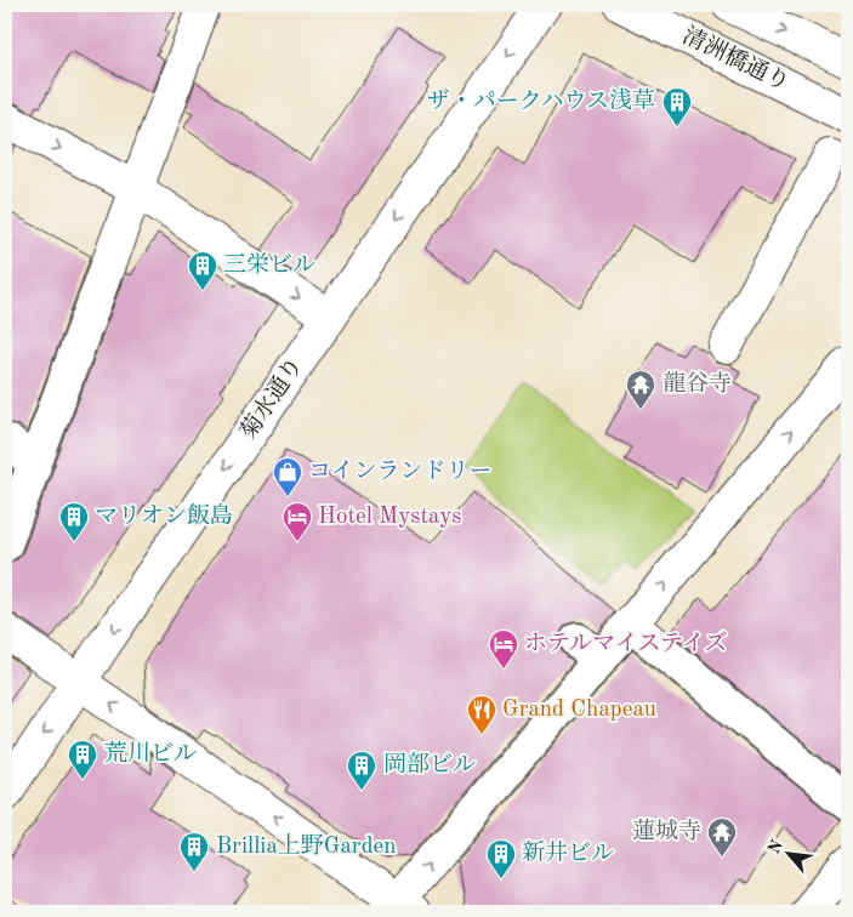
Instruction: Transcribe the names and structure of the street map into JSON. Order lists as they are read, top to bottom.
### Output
{
  "streets": {
    "street": ["清洲橋通り", "菊水通り"]
  },
  "places": {
    "building": [
      "ザ・パークハウス浅草",
      "三栄ビル",
      "マリオン飯島",
      "荒川ビル",
      "岡部ビル",
      "Brillia上野Garden",
      "新井ビル"
    ],
    "temple": ["龍谷寺", "蓮城寺"],
    "shop": ["コインランドリー"],
    "hotel": ["Hotel Mystays", "ホテルマイステイズ"],
    "restaurant": ["Grand Chapeau"]
  },
  "north": "top left"
}
